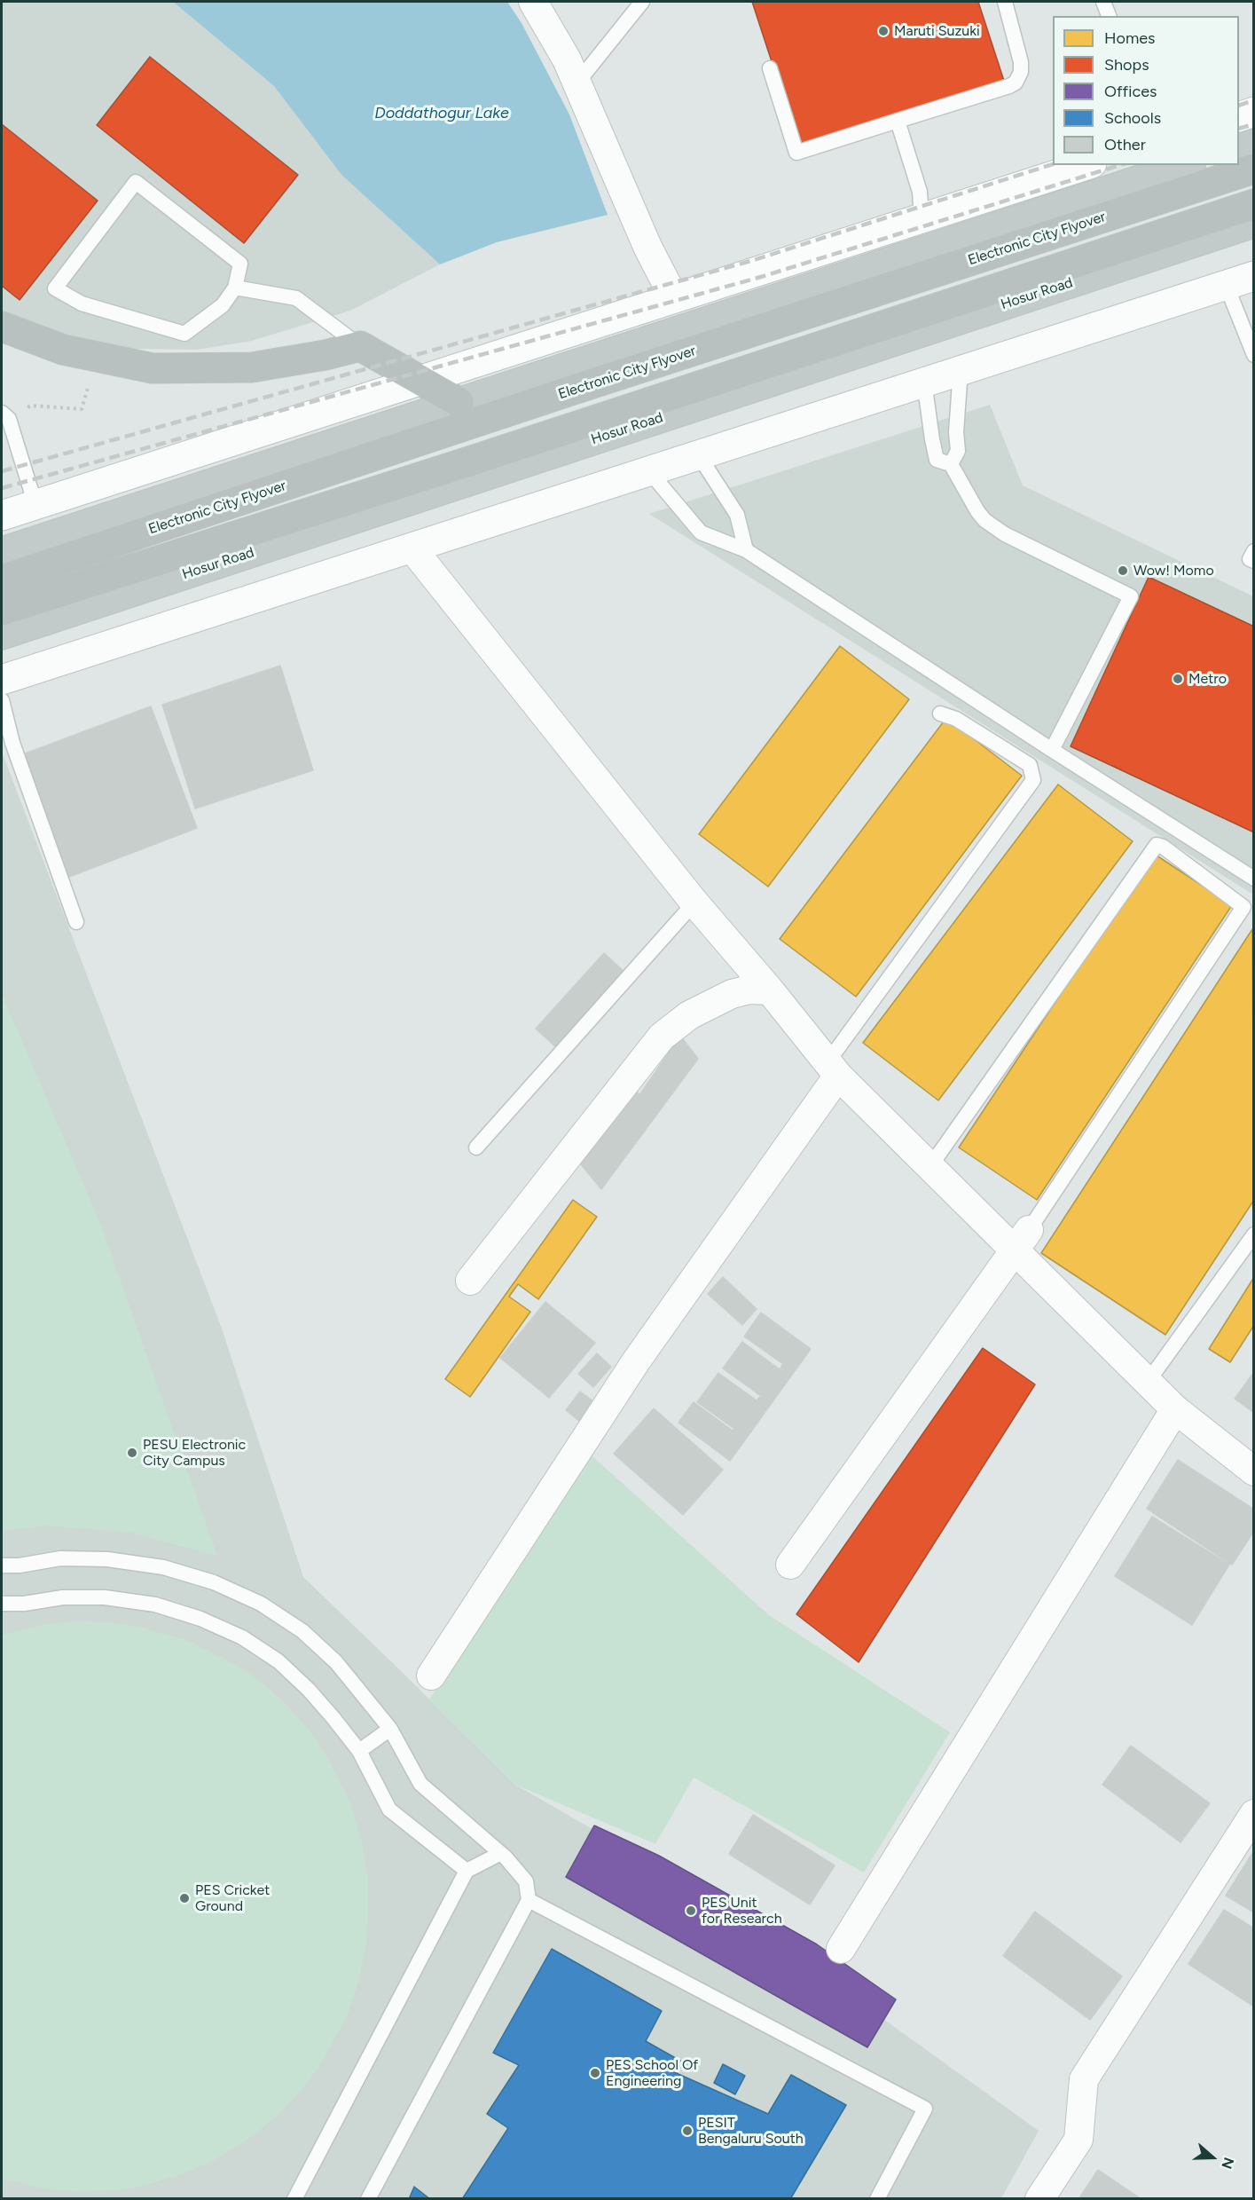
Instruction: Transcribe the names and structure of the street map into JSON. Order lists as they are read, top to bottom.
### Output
{
  "streets": {
    "highway": ["Electronic City Flyover", "Hosur Road"]
  },
  "water": ["Doddathogur Lake"],
  "places": [
    "Maruti Suzuki",
    "Wow! Momo",
    "Metro",
    "PESU Electronic City Campus",
    "PES Cricket Ground",
    "PES Unit for Research",
    "PES School Of Engineering",
    "PESIT Bengaluru South"
  ],
  "legend": [
    "Homes",
    "Shops",
    "Offices",
    "Schools",
    "Other"
  ],
  "north": "right"
}
